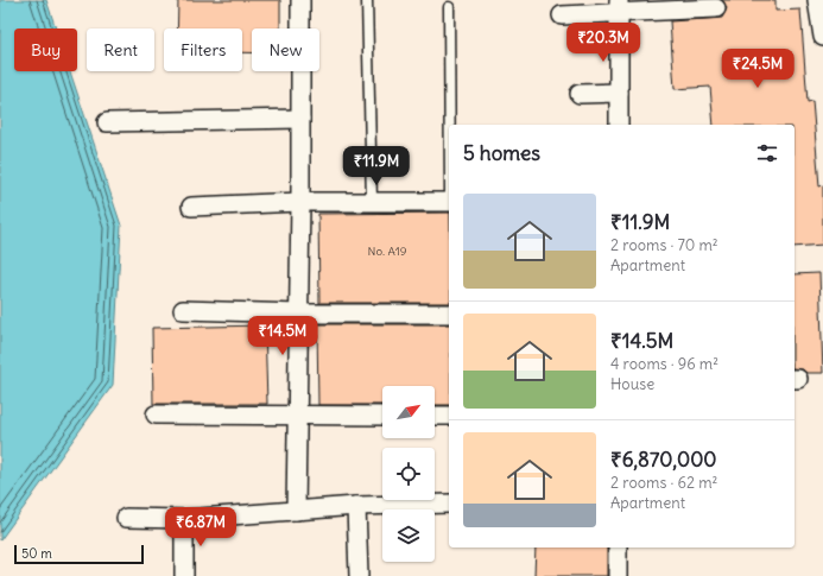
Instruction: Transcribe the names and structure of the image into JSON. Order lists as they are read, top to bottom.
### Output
{
  "house_numbers": ["No. A19"],
  "scale_bar": "50 m",
  "north": "top right",
  "page": {
    "price": [
      "₹20.3M",
      "₹24.5M",
      "₹11.9M",
      "₹14.5M",
      "₹6.87M"
    ],
    "chip": [
      "Buy",
      "Rent",
      "Filters",
      "New"
    ],
    "heading": "5 homes",
    "list": [
      {
        "name": "₹11.9M",
        "note": "2 rooms · 70 m² · Apartment"
      },
      {
        "name": "₹14.5M",
        "note": "4 rooms · 96 m² · House"
      },
      {
        "name": "₹6,870,000",
        "note": "2 rooms · 62 m² · Apartment"
      }
    ],
    "scale": "50 m"
  }
}
